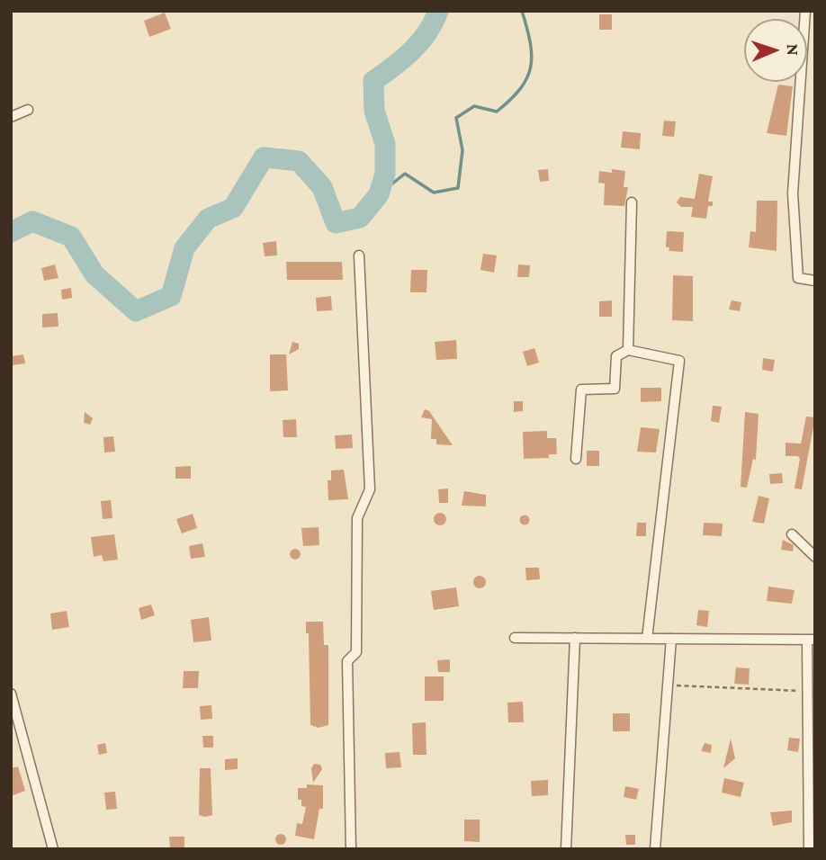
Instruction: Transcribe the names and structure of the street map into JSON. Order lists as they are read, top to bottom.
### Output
{
  "north": "right"
}
